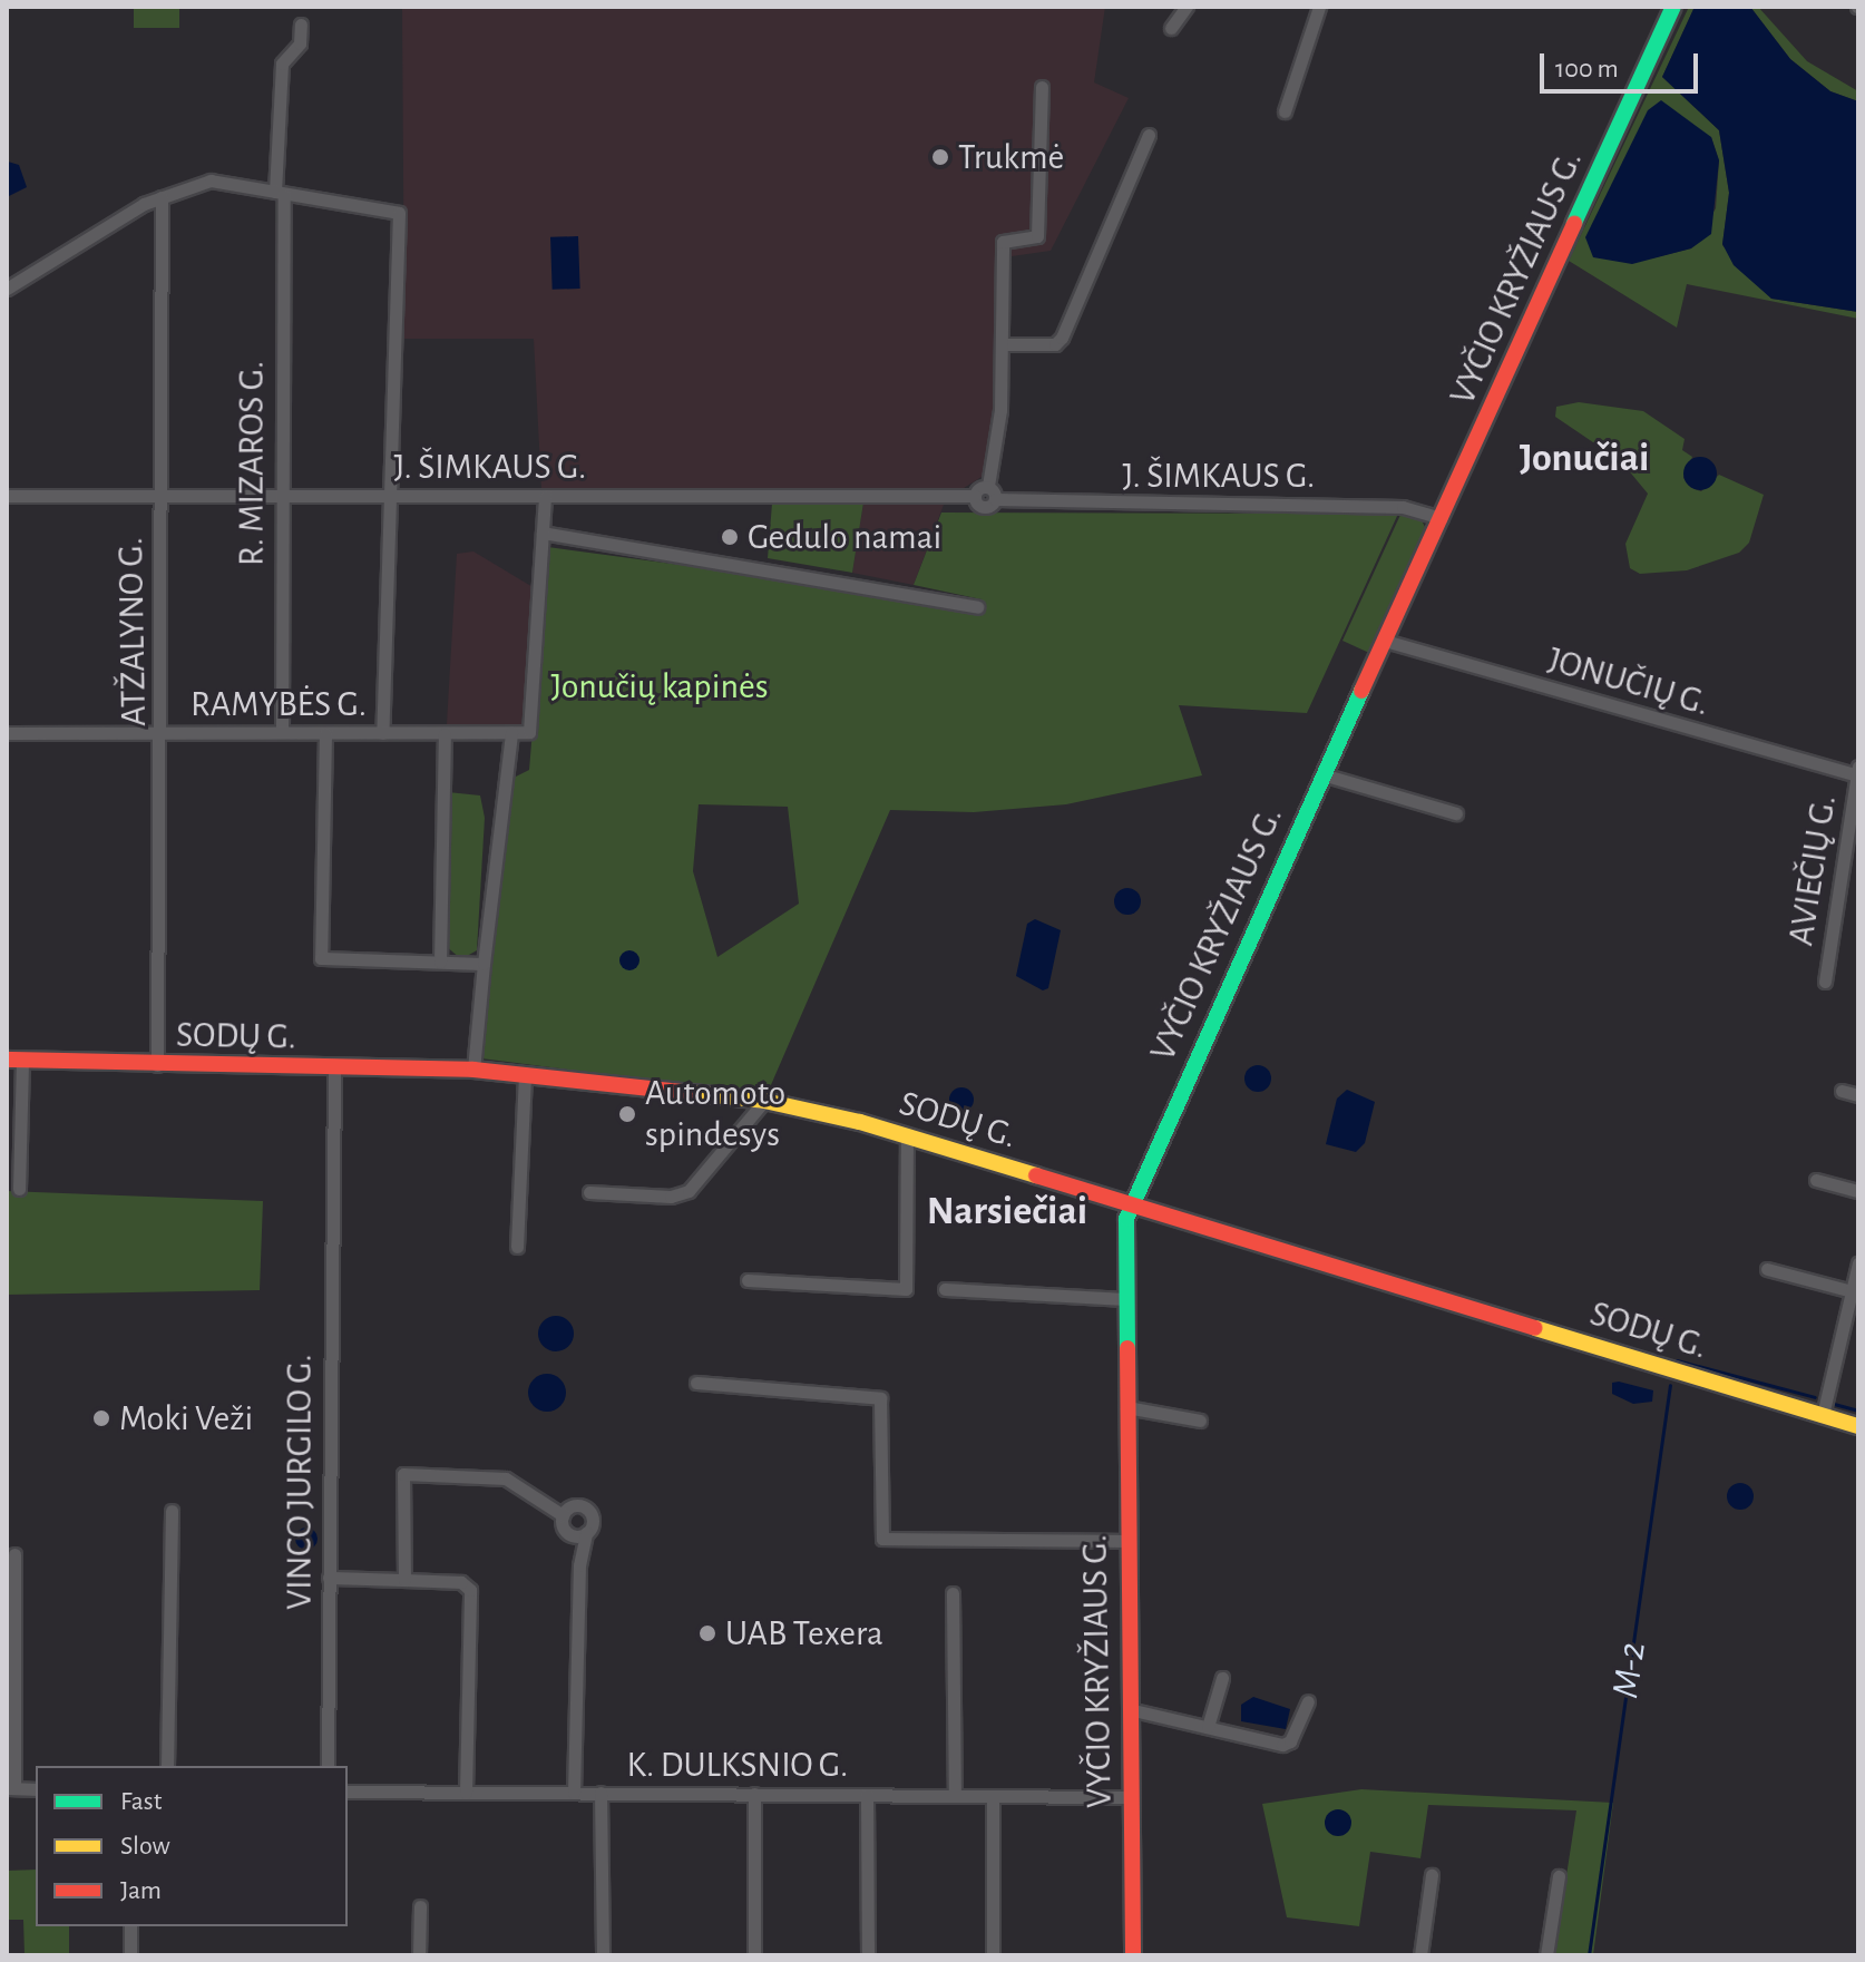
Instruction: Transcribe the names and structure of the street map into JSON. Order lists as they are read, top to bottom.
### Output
{
  "streets": {
    "street": [
      "VYČIO KRYŽIAUS G.",
      "R. MIZAROS G.",
      "J. ŠIMKAUS G.",
      "ATŽALYNO G.",
      "JONUČIŲ G.",
      "RAMYBĖS G.",
      "AVIEČIŲ G.",
      "SODŲ G.",
      "VINCO JURGILO G.",
      "K. DULKSNIO G."
    ]
  },
  "crossings": [
    ["VYČIO KRYŽIAUS G.", "J. ŠIMKAUS G."],
    ["VYČIO KRYŽIAUS G.", "JONUČIŲ G."],
    ["VYČIO KRYŽIAUS G.", "SODŲ G."],
    ["VYČIO KRYŽIAUS G.", "K. DULKSNIO G."],
    ["R. MIZAROS G.", "J. ŠIMKAUS G."],
    ["R. MIZAROS G.", "RAMYBĖS G."],
    ["J. ŠIMKAUS G.", "ATŽALYNO G."],
    ["ATŽALYNO G.", "RAMYBĖS G."],
    ["ATŽALYNO G.", "SODŲ G."],
    ["JONUČIŲ G.", "AVIEČIŲ G."],
    ["SODŲ G.", "VINCO JURGILO G."]
  ],
  "districts": ["Jonučiai", "Narsiečiai"],
  "water": ["M-2"],
  "parks": ["Jonučių kapinės"],
  "places": [
    "Trukmė",
    "Gedulo namai",
    "Automoto spindesys",
    "Moki Veži",
    "UAB Texera"
  ],
  "legend": ["Fast", "Slow", "Jam"],
  "scale_bar": "100 m"
}
